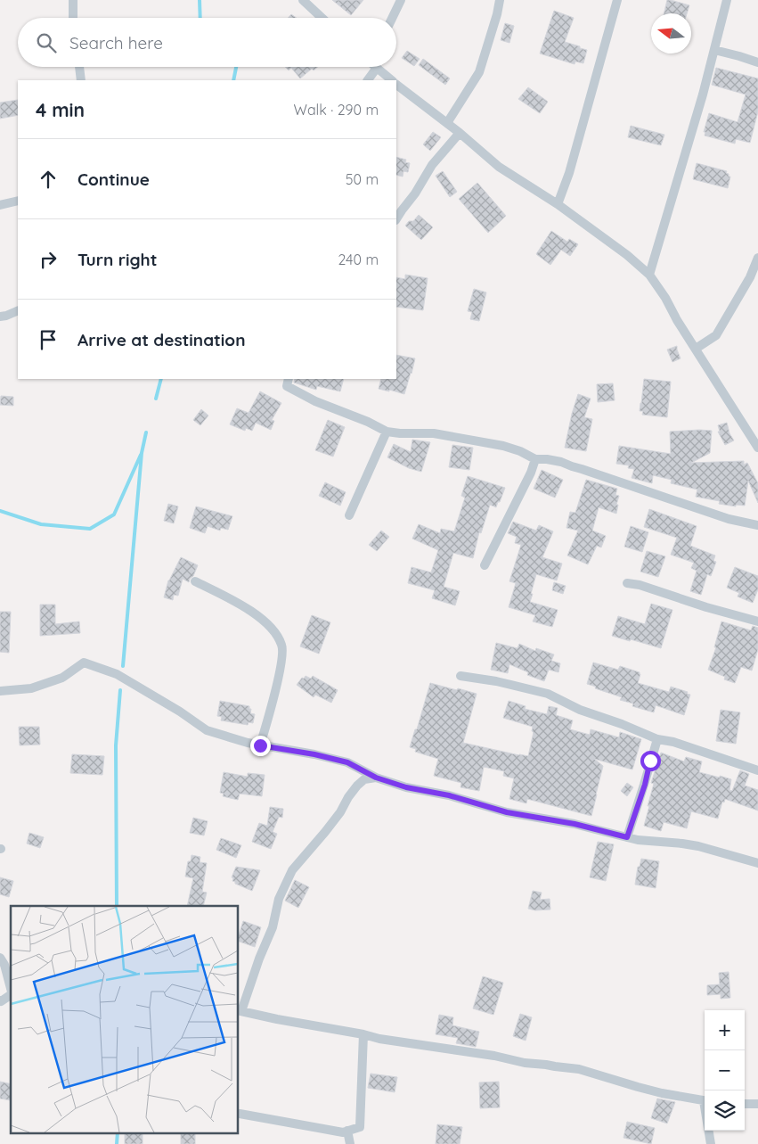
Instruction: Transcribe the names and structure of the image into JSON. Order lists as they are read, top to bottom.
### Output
{
  "north": "left",
  "page": {
    "search": "Search here",
    "heading": ["4 min", "Walk · 290 m"],
    "list": [
      ["Continue", "50 m"],
      ["Turn right", "240 m"],
      "Arrive at destination"
    ],
    "map_buttons": ["+", "−"]
  }
}
